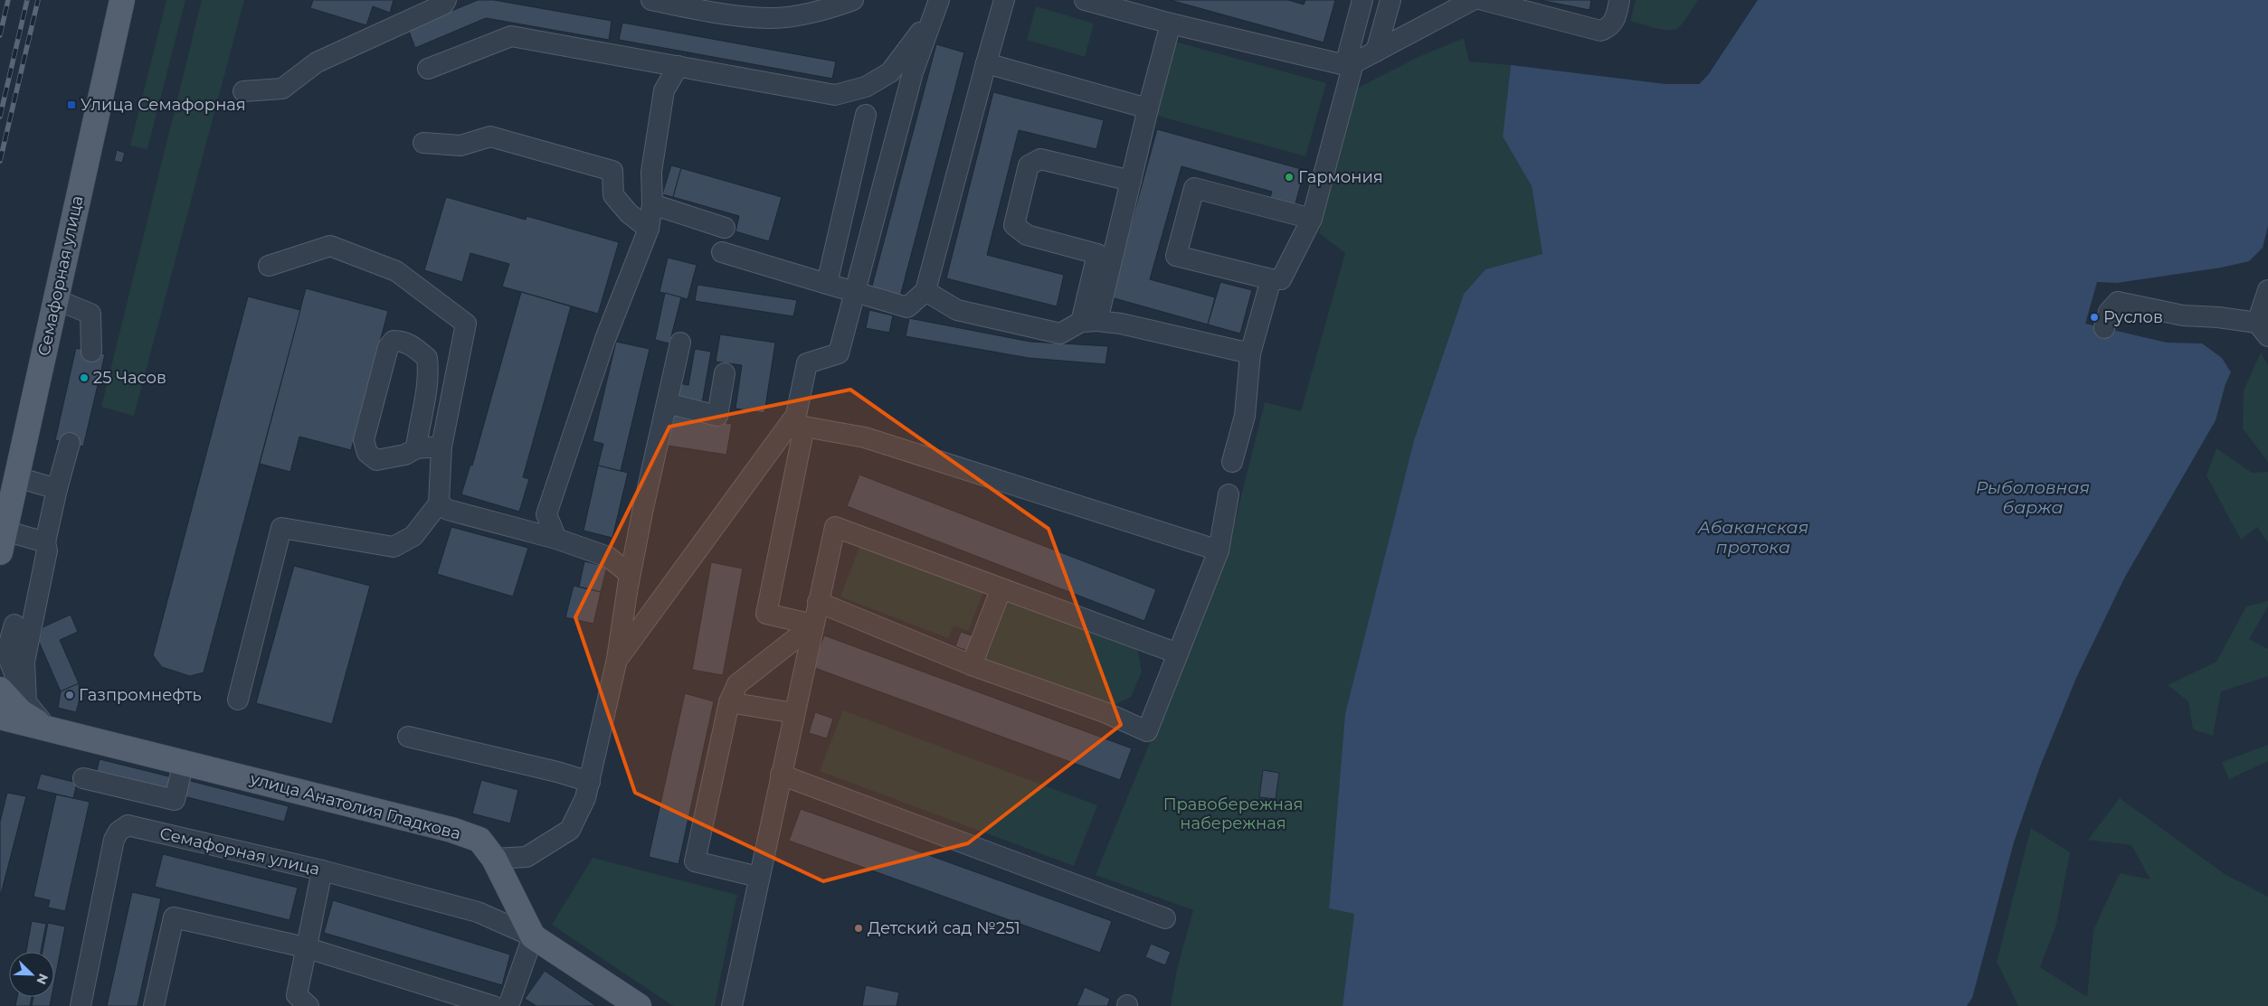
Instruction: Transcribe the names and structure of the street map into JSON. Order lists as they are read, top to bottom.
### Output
{
  "streets": {
    "main road": ["Семафорная улица", "улица Анатолия Гладкова"]
  },
  "crossings": [
    ["Семафорная улица", "улица Анатолия Гладкова"]
  ],
  "water": ["Рыболовная баржа", "Абаканская протока"],
  "parks": ["Правобережная набережная"],
  "places": {
    "transit": ["Улица Семафорная"],
    "other": [
      "Гармония",
      "Руслов",
      "25 Часов",
      "Газпромнефть",
      "Детский сад №251"
    ]
  },
  "north": "bottom right"
}
